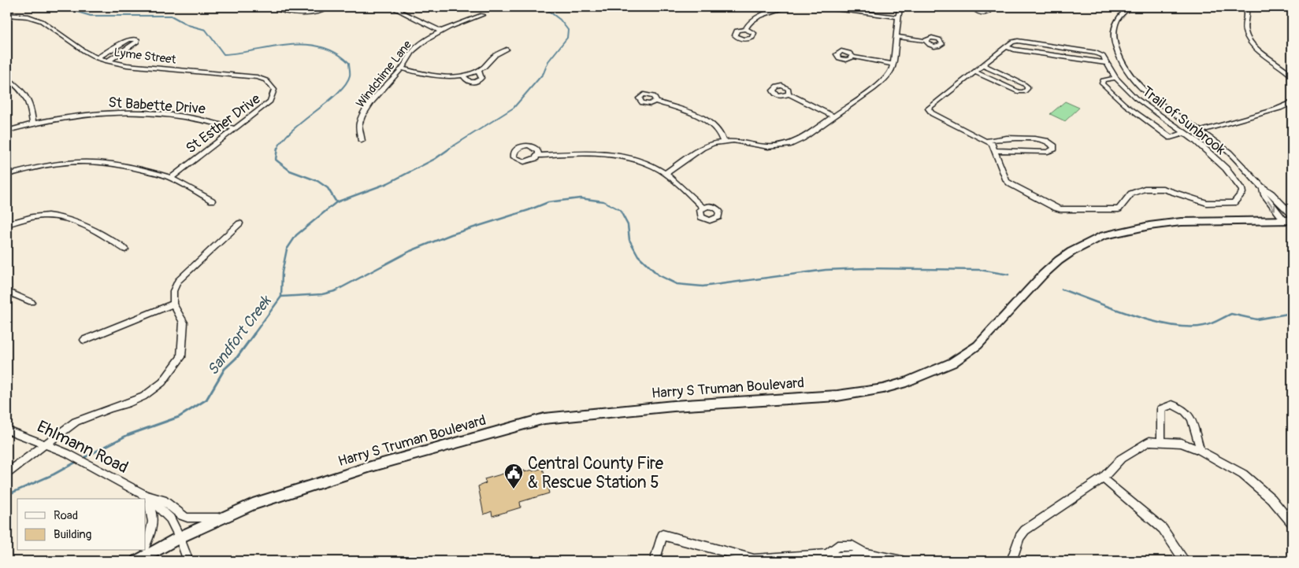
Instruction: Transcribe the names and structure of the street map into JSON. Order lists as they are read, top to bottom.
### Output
{
  "streets": {
    "main road": ["Harry S Truman Boulevard"],
    "street": [
      "Lyme Street",
      "Windchime Lane",
      "St Babette Drive",
      "Trail of Sunbrook",
      "St Esther Drive",
      "Ehlmann Road"
    ]
  },
  "crossings": [
    ["Lyme Street", "St Esther Drive"],
    ["St Babette Drive", "St Esther Drive"],
    ["Harry S Truman Boulevard", "Ehlmann Road"]
  ],
  "water": ["Sandfort Creek"],
  "places": {
    "public building": ["Central County Fire & Rescue Station 5"]
  },
  "legend": ["Road", "Building"]
}
